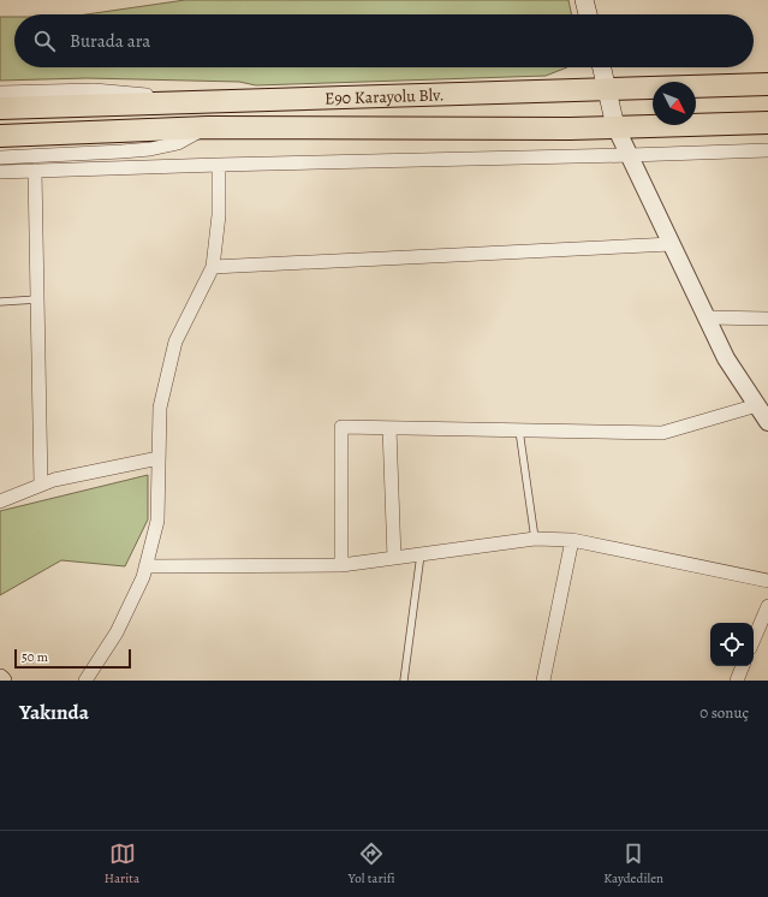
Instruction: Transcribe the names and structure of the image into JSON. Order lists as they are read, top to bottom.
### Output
{
  "streets": {
    "highway": ["E90 Karayolu Blv."]
  },
  "scale_bar": "50 m",
  "north": "bottom right",
  "page": {
    "search": "Burada ara",
    "scale": "50 m",
    "heading": ["Yakında", "0 sonuç"],
    "nav": ["Harita", "Yol tarifi", "Kaydedilen"]
  }
}
